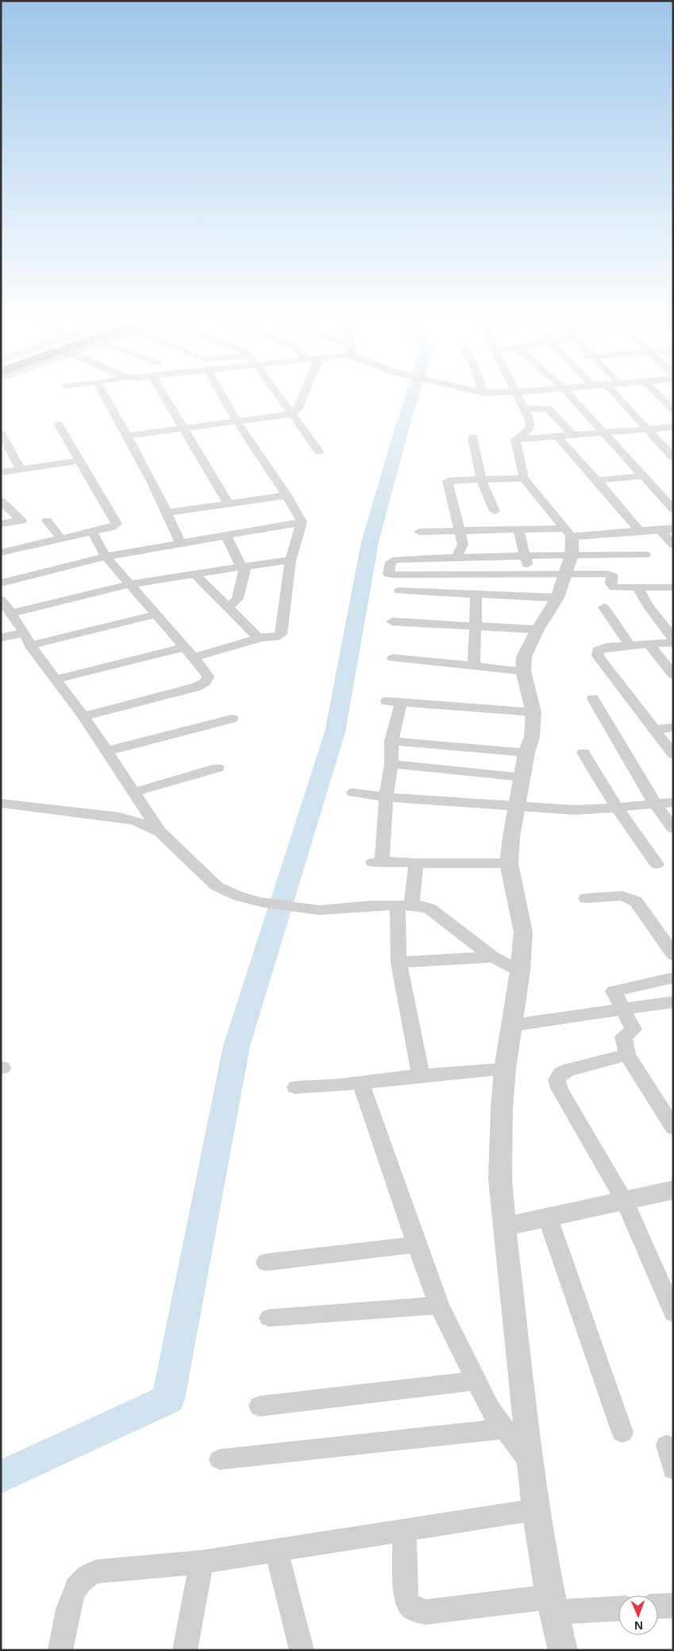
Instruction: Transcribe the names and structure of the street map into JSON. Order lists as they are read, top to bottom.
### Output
{
  "north": "bottom"
}
